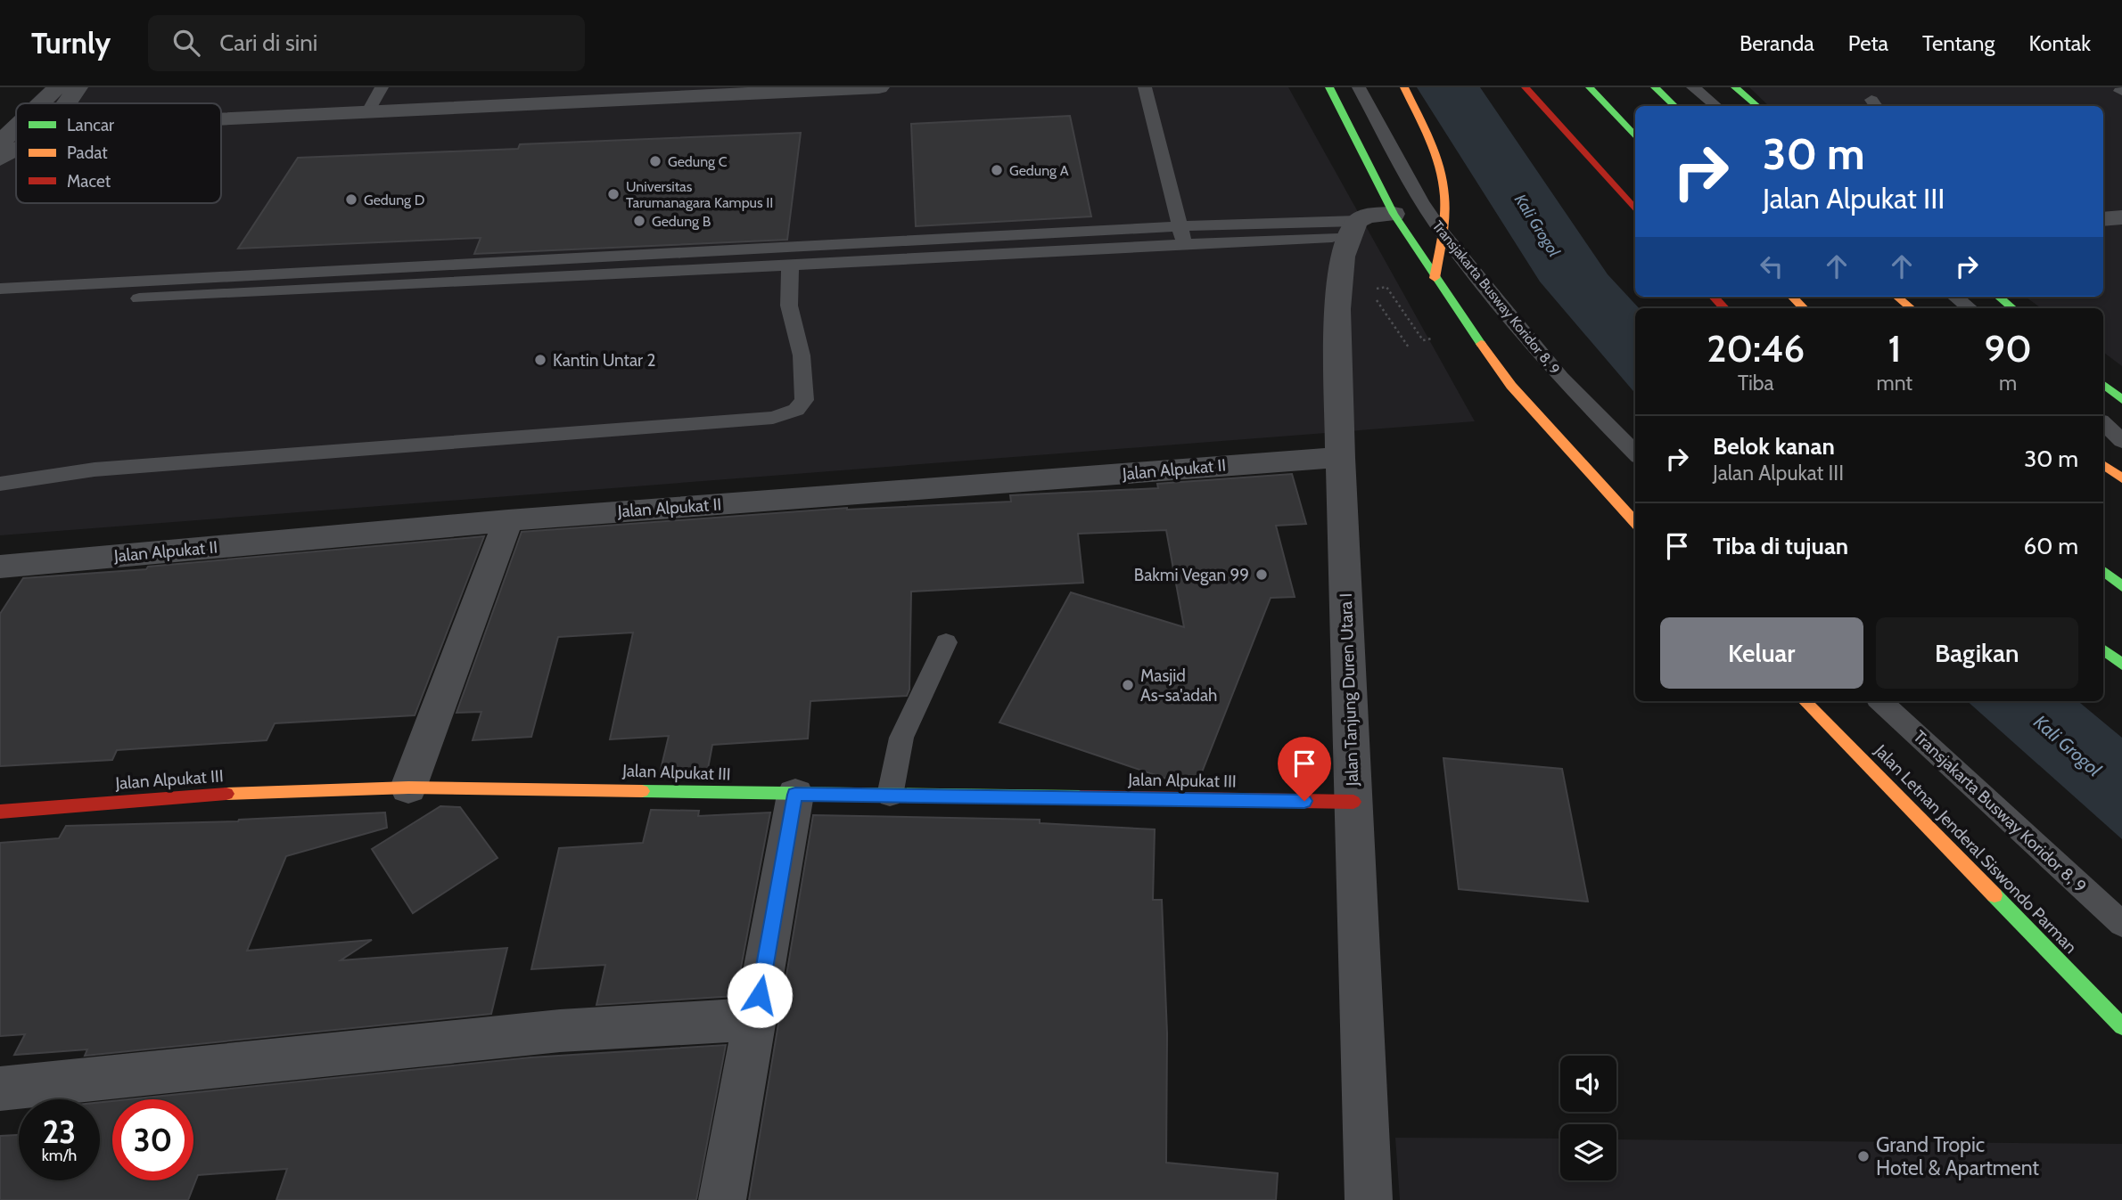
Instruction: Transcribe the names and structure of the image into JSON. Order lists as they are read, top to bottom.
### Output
{
  "streets": {
    "main road": ["Jalan Alpukat III", "Jalan Letnan Jenderal Siswondo Parman"],
    "street": ["Jalan Alpukat II", "Jalan Tanjung Duren Utara I"],
    "lane": ["Transjakarta Busway Koridor 8, 9"]
  },
  "crossings": [
    ["Jalan Alpukat II", "Jalan Tanjung Duren Utara I"],
    ["Jalan Tanjung Duren Utara I", "Jalan Alpukat III"]
  ],
  "water": ["Kali Grogol"],
  "places": [
    "Gedung C",
    "Gedung A",
    "Universitas Tarumanagara Kampus II",
    "Gedung D",
    "Gedung B",
    "Kantin Untar 2",
    "Bakmi Vegan 99",
    "Masjid As-sa'adah",
    "Grand Tropic Hotel & Apartment"
  ],
  "legend": ["Lancar", "Padat", "Macet"],
  "page": {
    "header": "Turnly",
    "search": "Cari di sini",
    "nav": [
      "Beranda",
      "Peta",
      "Tentang",
      "Kontak"
    ],
    "turn": ["30 m", "Jalan Alpukat III"],
    "eta": [
      "20:46",
      "Tiba",
      "1",
      "mnt",
      "90",
      "m"
    ],
    "list": [
      {
        "name": "Belok kanan",
        "note": "Jalan Alpukat III",
        "value": "30 m"
      },
      {
        "name": "Tiba di tujuan",
        "value": "60 m"
      }
    ],
    "buttons": ["Keluar", "Bagikan"],
    "speed": "23 km/h",
    "limit": "30"
  }
}
